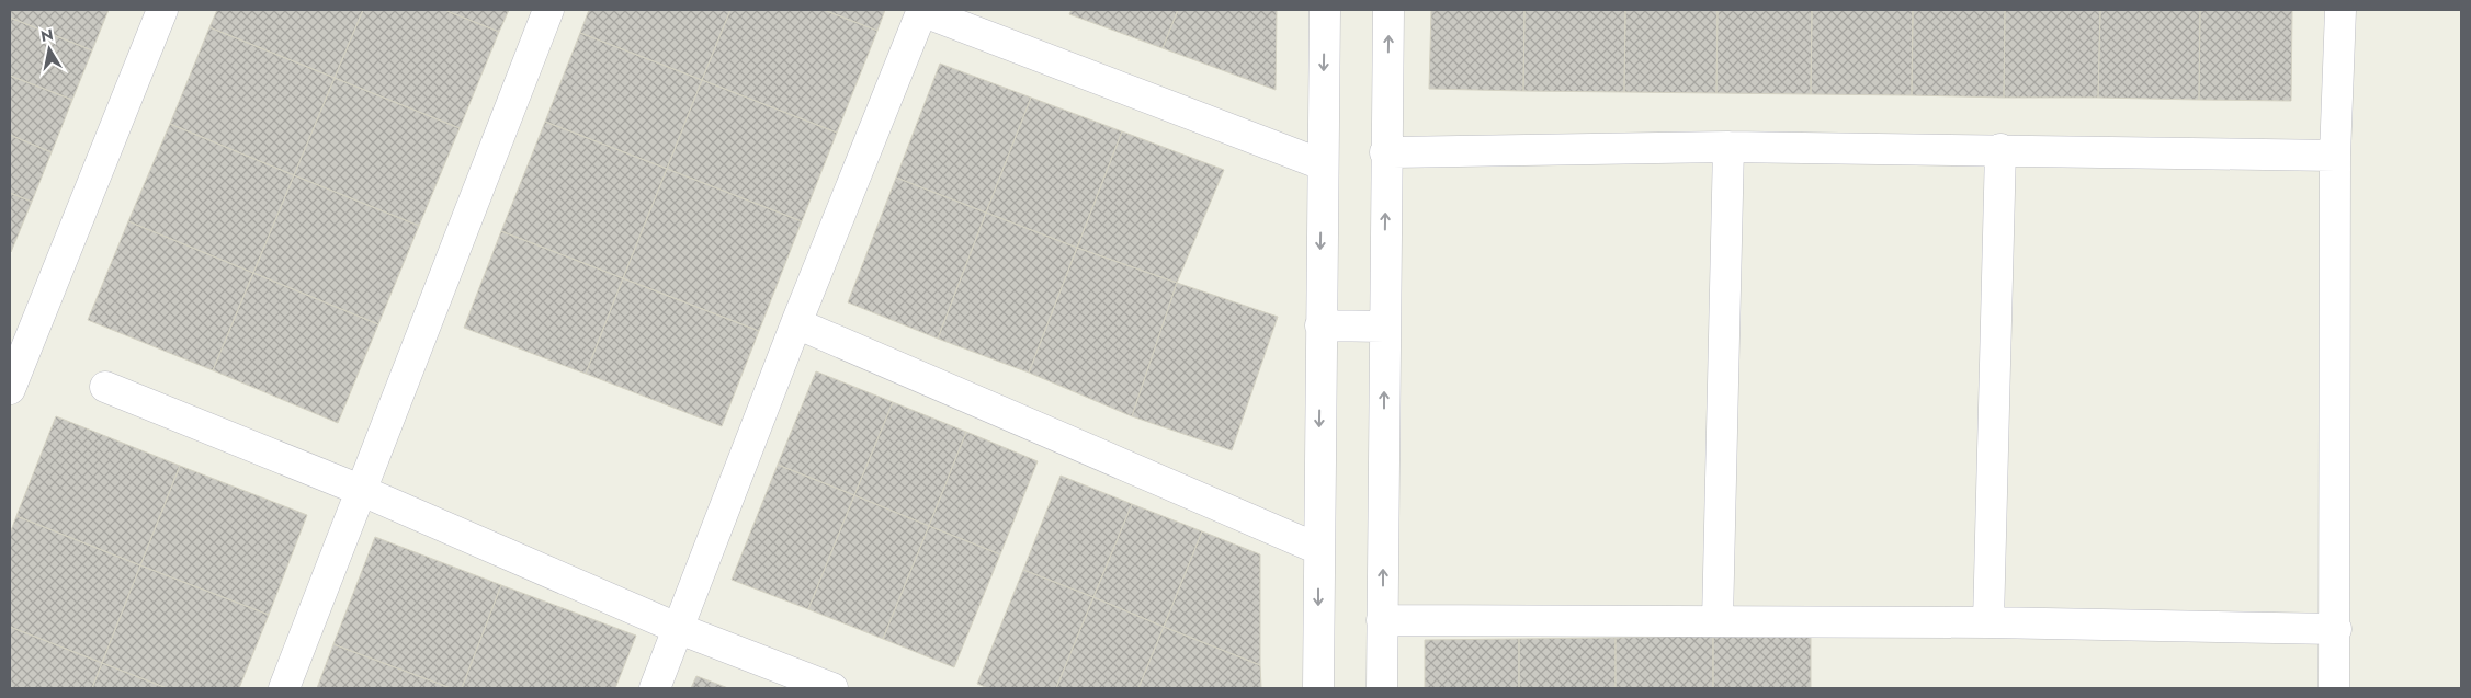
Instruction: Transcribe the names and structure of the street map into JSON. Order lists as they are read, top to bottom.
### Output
{
  "north": "top"
}
